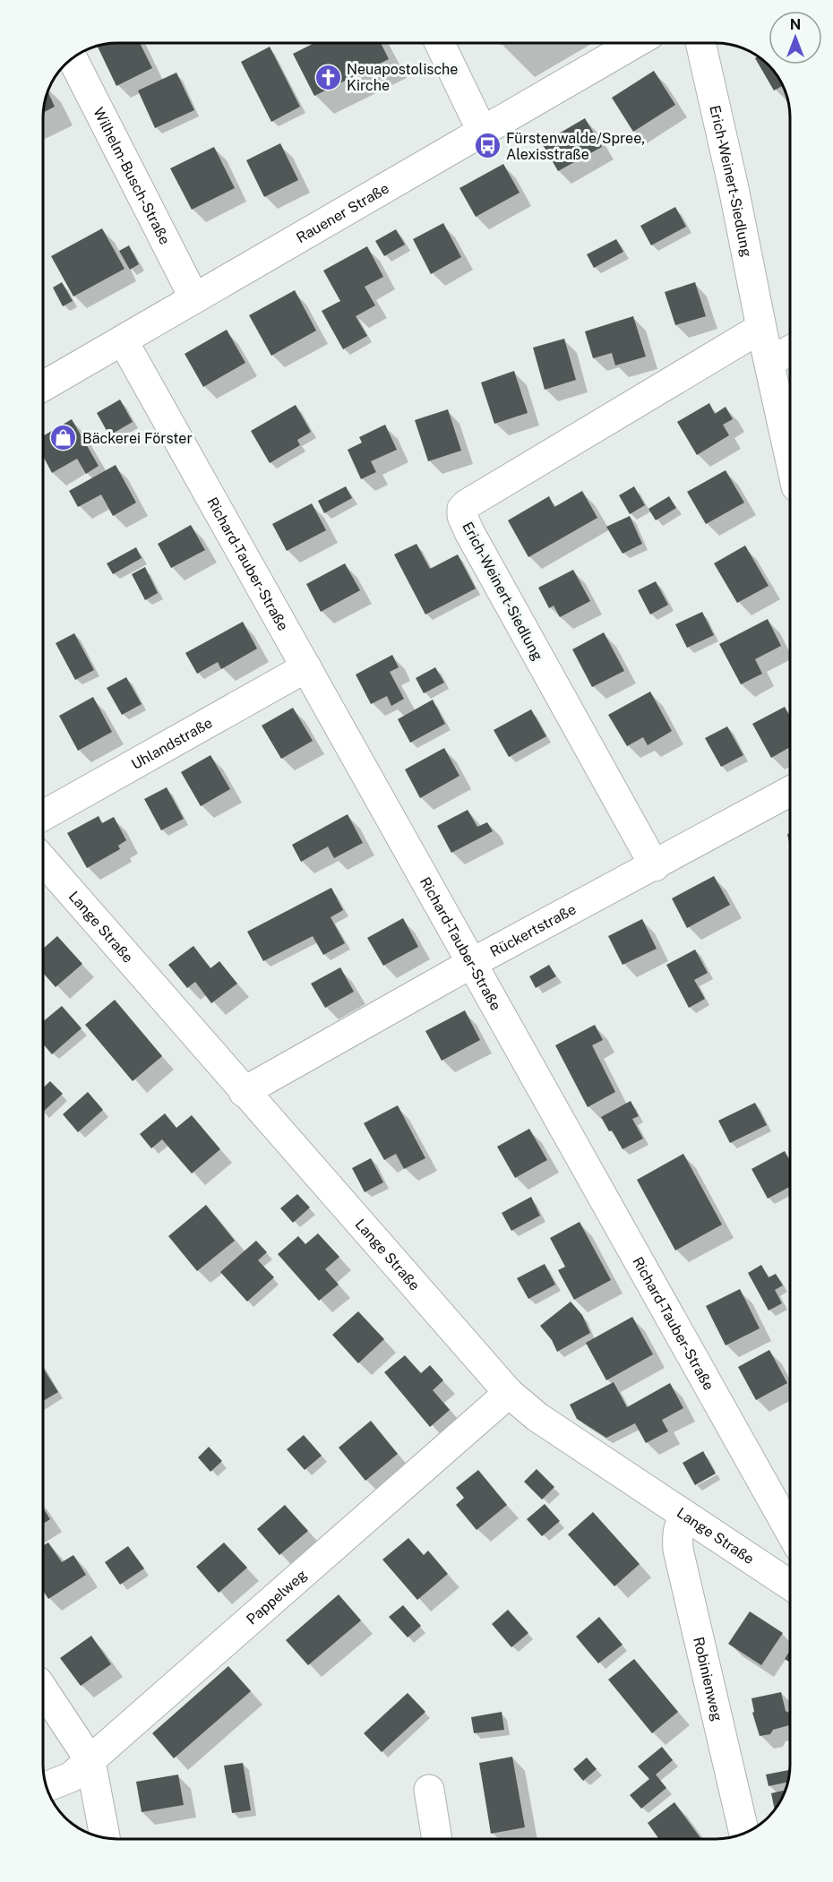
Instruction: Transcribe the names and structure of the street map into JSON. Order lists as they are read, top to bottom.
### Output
{
  "streets": {
    "street": [
      "Wilhelm-Busch-Straße",
      "Erich-Weinert-Siedlung",
      "Rauener Straße",
      "Richard-Tauber-Straße",
      "Uhlandstraße",
      "Lange Straße",
      "Rückertstraße",
      "Pappelweg",
      "Robinienweg"
    ]
  },
  "crossings": [
    ["Wilhelm-Busch-Straße", "Rauener Straße"],
    ["Erich-Weinert-Siedlung", "Rückertstraße"],
    ["Rauener Straße", "Richard-Tauber-Straße"],
    ["Richard-Tauber-Straße", "Uhlandstraße"],
    ["Richard-Tauber-Straße", "Rückertstraße"],
    ["Lange Straße", "Rückertstraße"],
    ["Lange Straße", "Pappelweg"],
    ["Lange Straße", "Robinienweg"]
  ],
  "places": {
    "church": ["Neuapostolische Kirche"],
    "bus stop": ["Fürstenwalde/Spree, Alexisstraße"],
    "shop": ["Bäckerei Förster"]
  },
  "north": "top"
}
